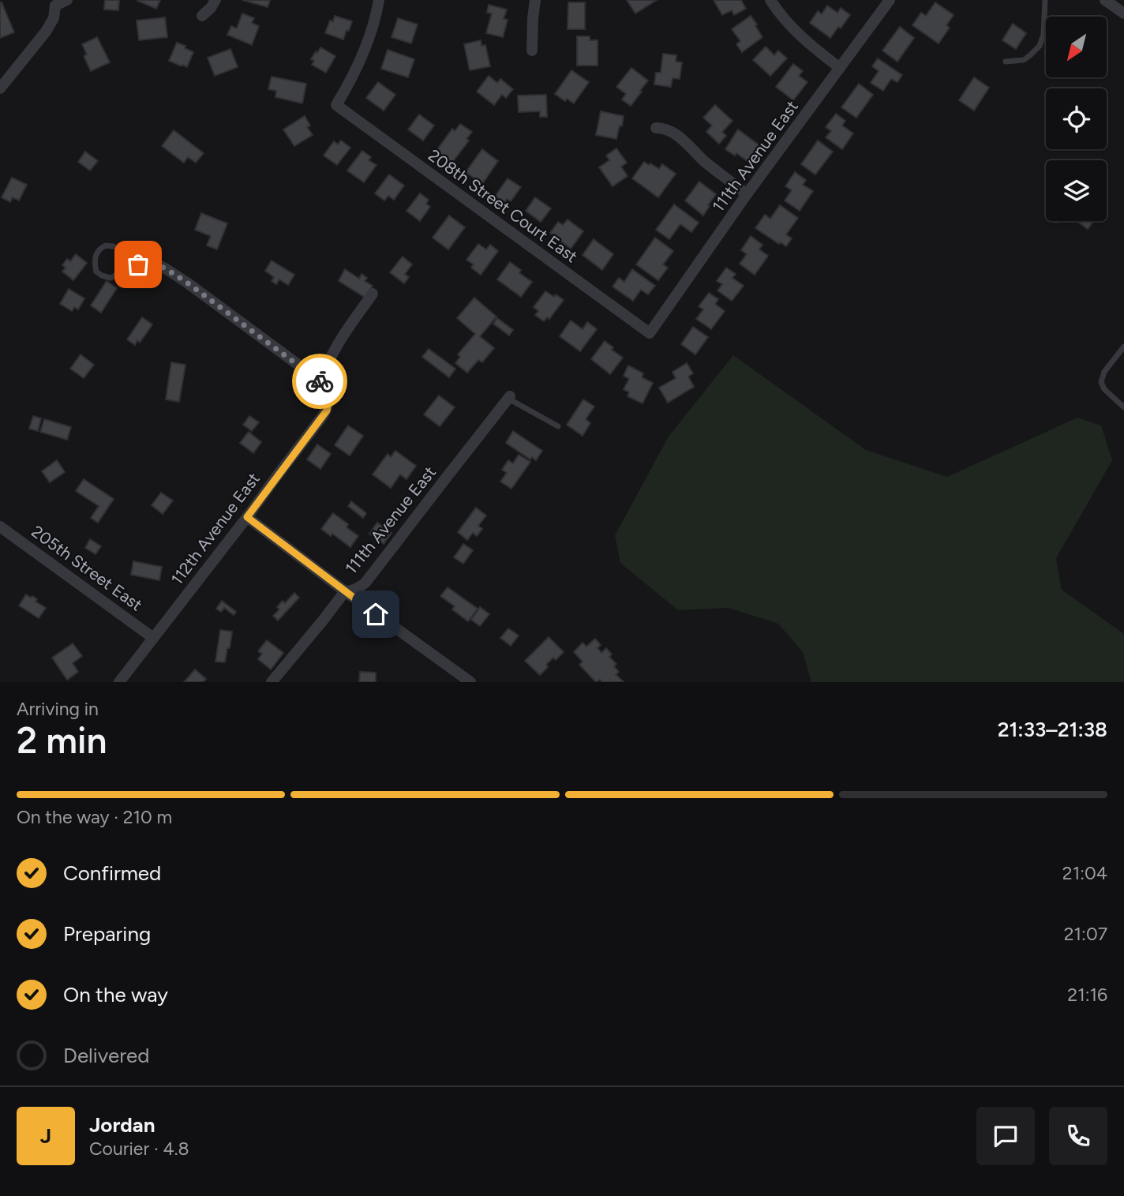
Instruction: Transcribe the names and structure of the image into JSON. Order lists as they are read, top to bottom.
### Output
{
  "streets": {
    "street": [
      "111th Avenue East",
      "208th Street Court East",
      "112th Avenue East",
      "205th Street East"
    ]
  },
  "crossings": [
    ["111th Avenue East", "208th Street Court East"],
    ["112th Avenue East", "205th Street East"]
  ],
  "north": "bottom left",
  "page": {
    "heading": ["2 min", "Arriving in", "21:33–21:38"],
    "panel": ["Jordan", "Courier · 4.8"],
    "bar": "On the way · 210 m",
    "list": [
      ["Confirmed", "21:04"],
      ["Preparing", "21:07"],
      ["On the way", "21:16"],
      "Delivered"
    ],
    "round": "J"
  }
}
